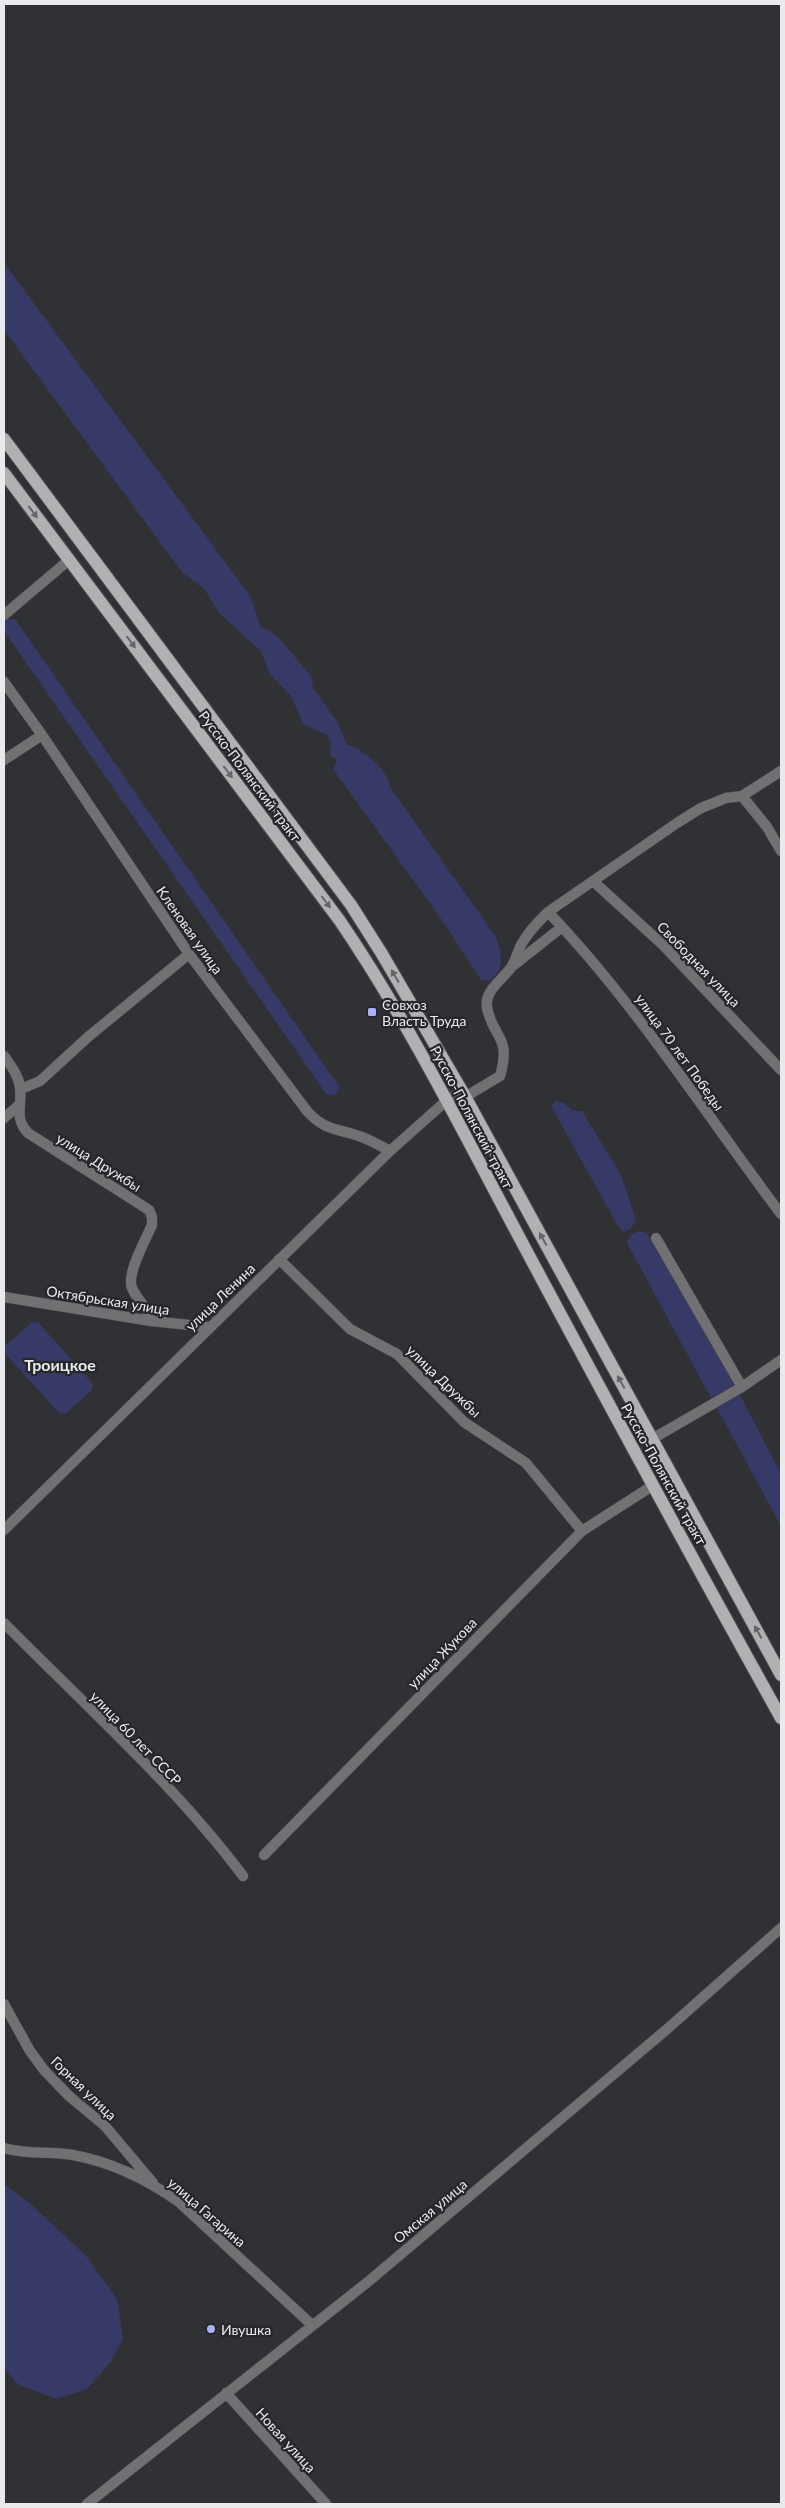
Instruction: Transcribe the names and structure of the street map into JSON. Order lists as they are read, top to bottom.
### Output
{
  "streets": {
    "main road": ["Русско-Полянский тракт"],
    "street": [
      "Кленовая улица",
      "Свободная улица",
      "улица 70 лет Победы",
      "улица Дружбы",
      "улица Ленина",
      "Октябрьская улица",
      "улица Жукова",
      "улица 60 лет СССР",
      "Горная улица",
      "Омская улица",
      "улица Гагарина",
      "Новая улица"
    ]
  },
  "crossings": [
    ["Русско-Полянский тракт", "улица Ленина"],
    ["Русско-Полянский тракт", "улица Жукова"],
    ["Кленовая улица", "улица Ленина"],
    ["улица Дружбы", "улица Ленина"],
    ["улица Дружбы", "Октябрьская улица"],
    ["улица Дружбы", "улица Жукова"],
    ["улица Ленина", "Октябрьская улица"],
    ["Горная улица", "улица Гагарина"],
    ["Омская улица", "улица Гагарина"],
    ["Омская улица", "Новая улица"]
  ],
  "districts": ["Троицкое"],
  "places": {
    "transit": ["Совхоз Власть Труда"],
    "other": ["Ивушка"]
  }
}
